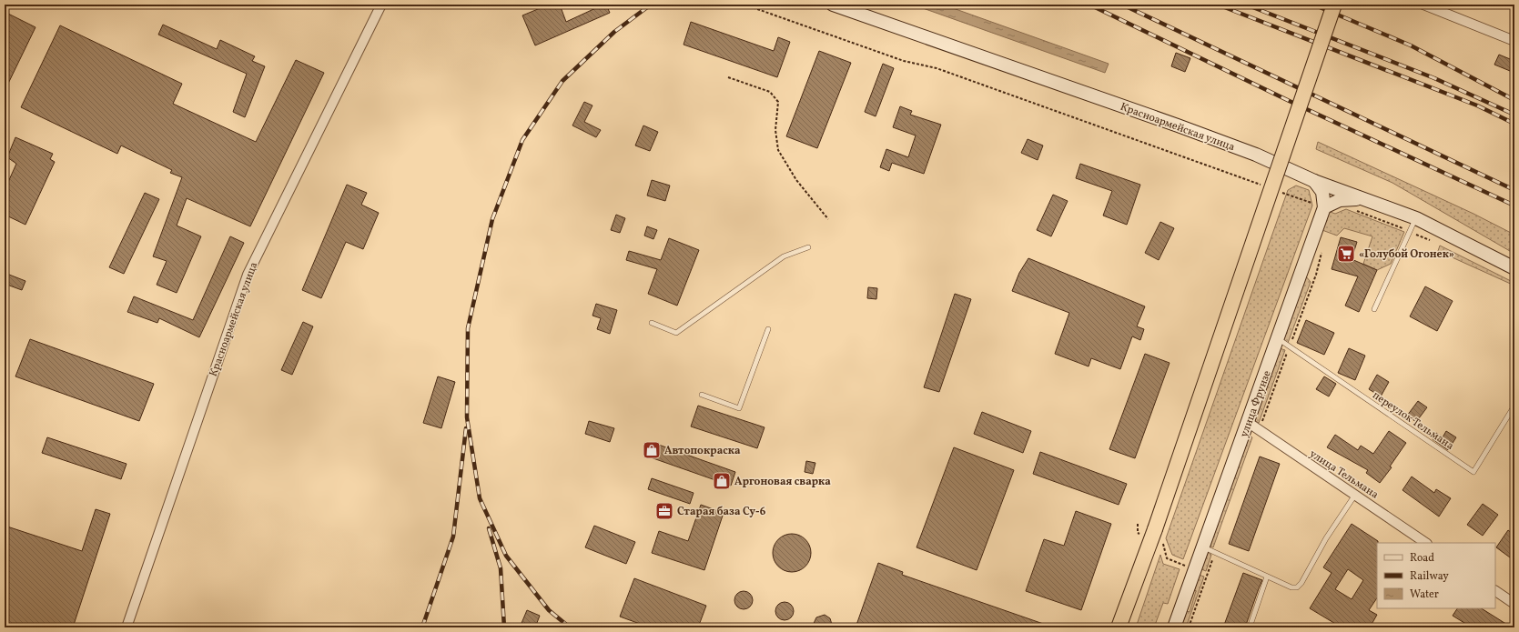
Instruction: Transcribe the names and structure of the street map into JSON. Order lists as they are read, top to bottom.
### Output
{
  "streets": {
    "main road": ["Красноармейская улица", "улица Фрунзе"],
    "street": ["улица Тельмана"],
    "lane": ["переулок Тельмана"]
  },
  "crossings": [
    ["улица Фрунзе", "переулок Тельмана"],
    ["улица Фрунзе", "улица Тельмана"]
  ],
  "places": {
    "supermarket": ["«Голубой Огонек»"],
    "shop": ["Автопокраска", "Аргоновая сварка"],
    "office": ["Старая база Су-6"]
  },
  "legend": ["Road", "Railway", "Water"]
}
